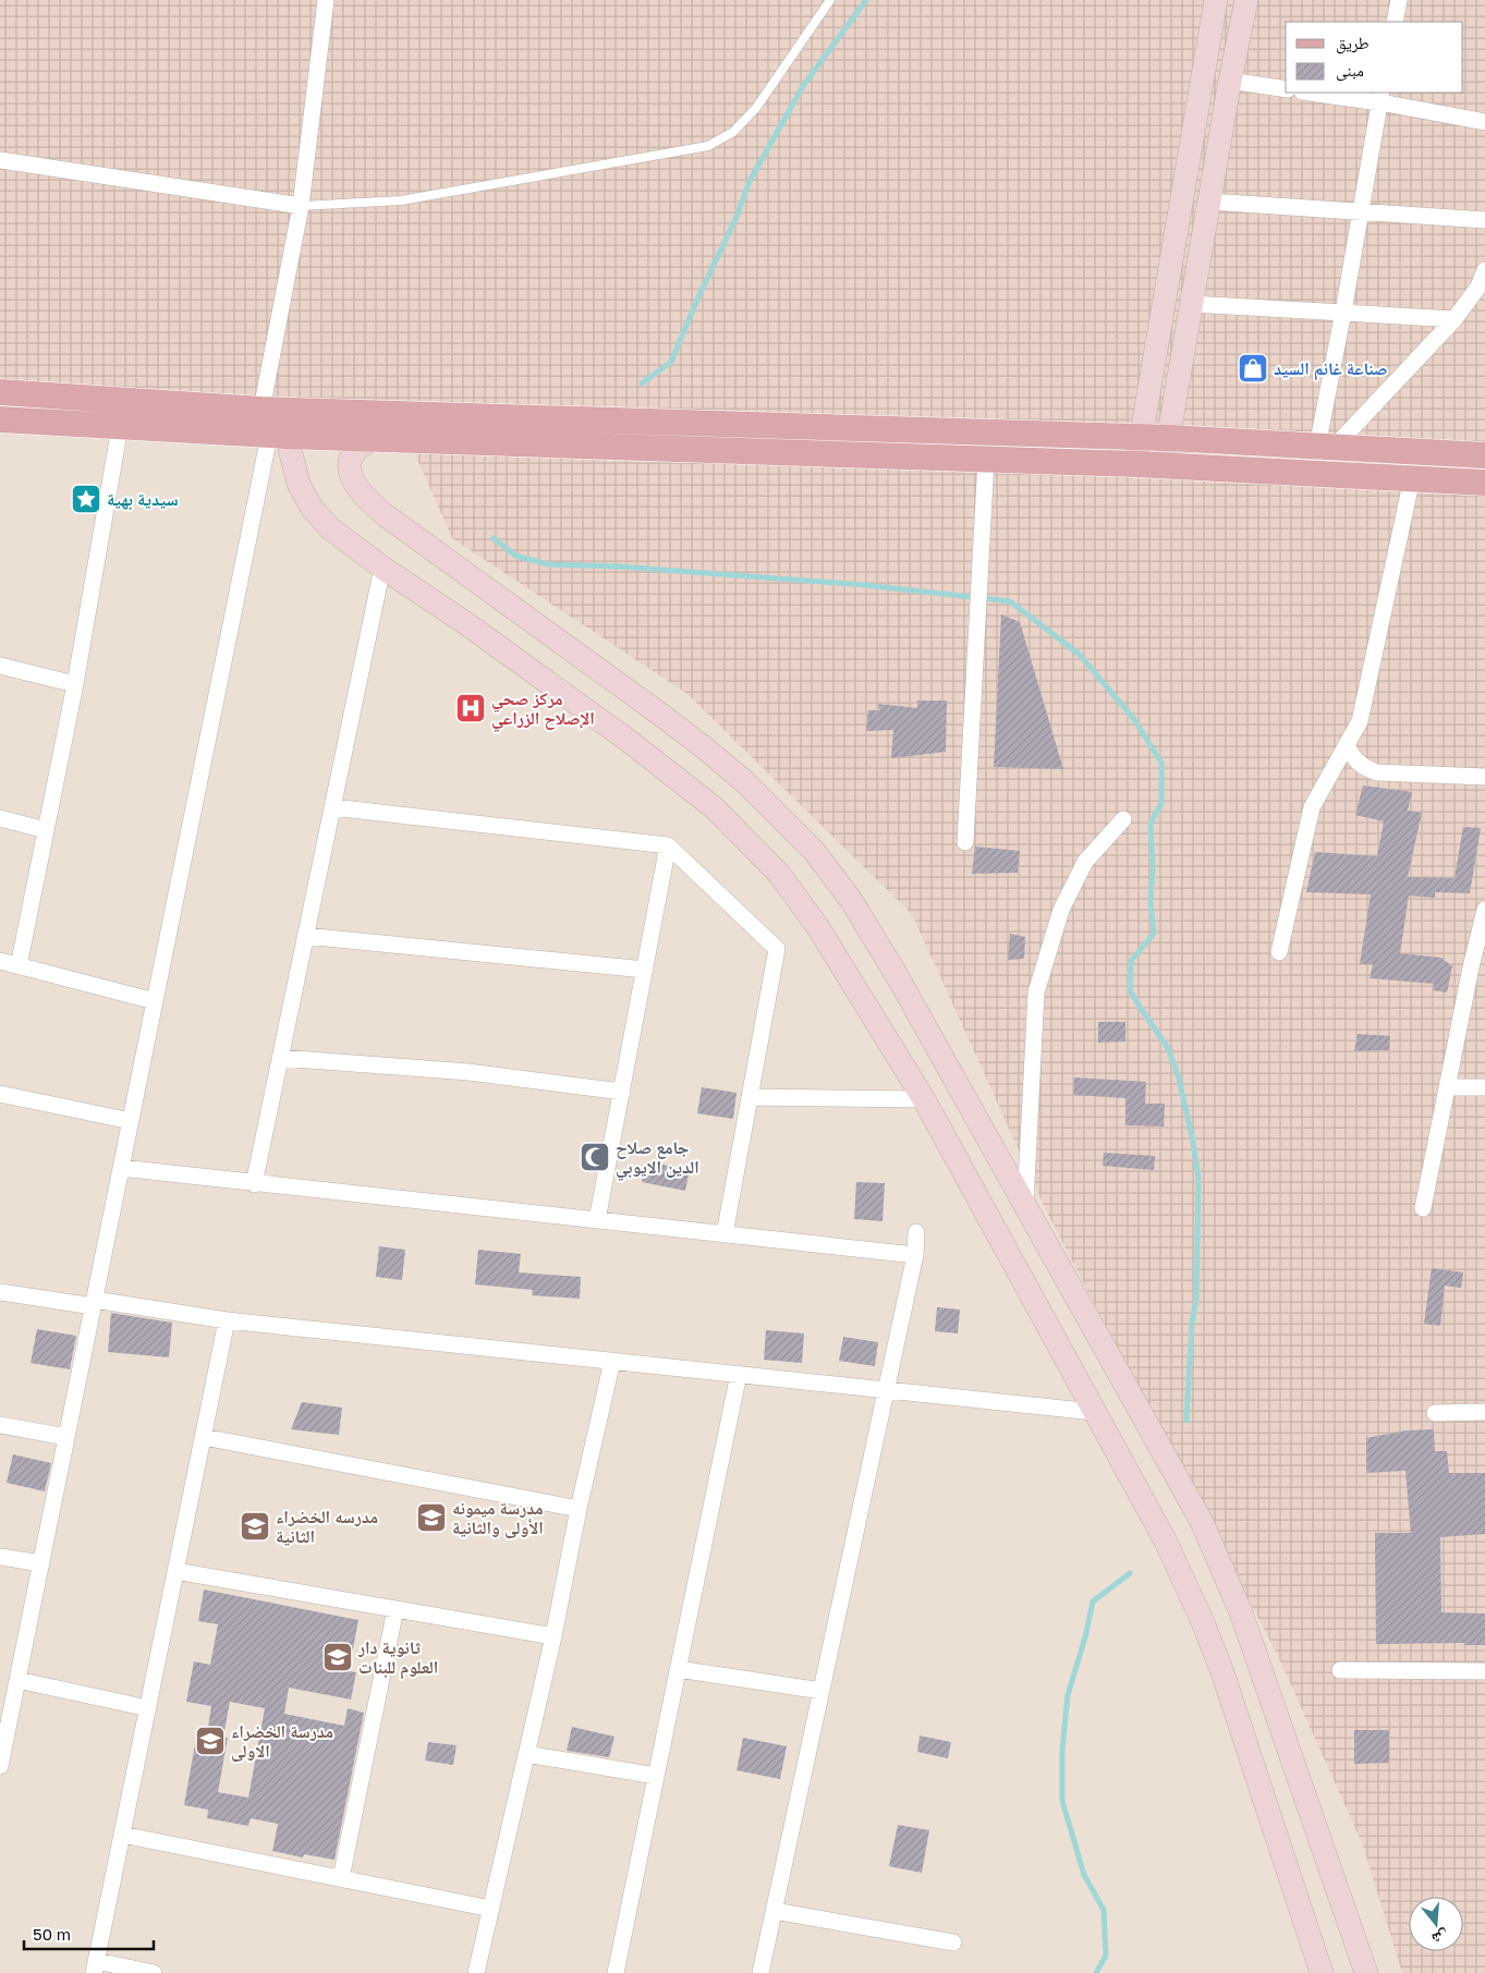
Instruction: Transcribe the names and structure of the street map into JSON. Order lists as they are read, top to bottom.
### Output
{
  "places": {
    "shop": ["صناعة غانم السيد"],
    "place": ["سيدية بهية"],
    "hospital": ["مركز صحي الإصلاح الزراعي"],
    "mosque": ["جامع صلاح الدين الايوبي"],
    "school or university": [
      "مدرسة ميمونه الأولى والثانية",
      "مدرسه الخضراء الثانية",
      "ثانوية دار العلوم للبنات",
      "مدرسة الخضراء الاولى"
    ]
  },
  "legend": ["طريق", "مبنى"],
  "scale_bar": "50 m",
  "north": "bottom"
}
